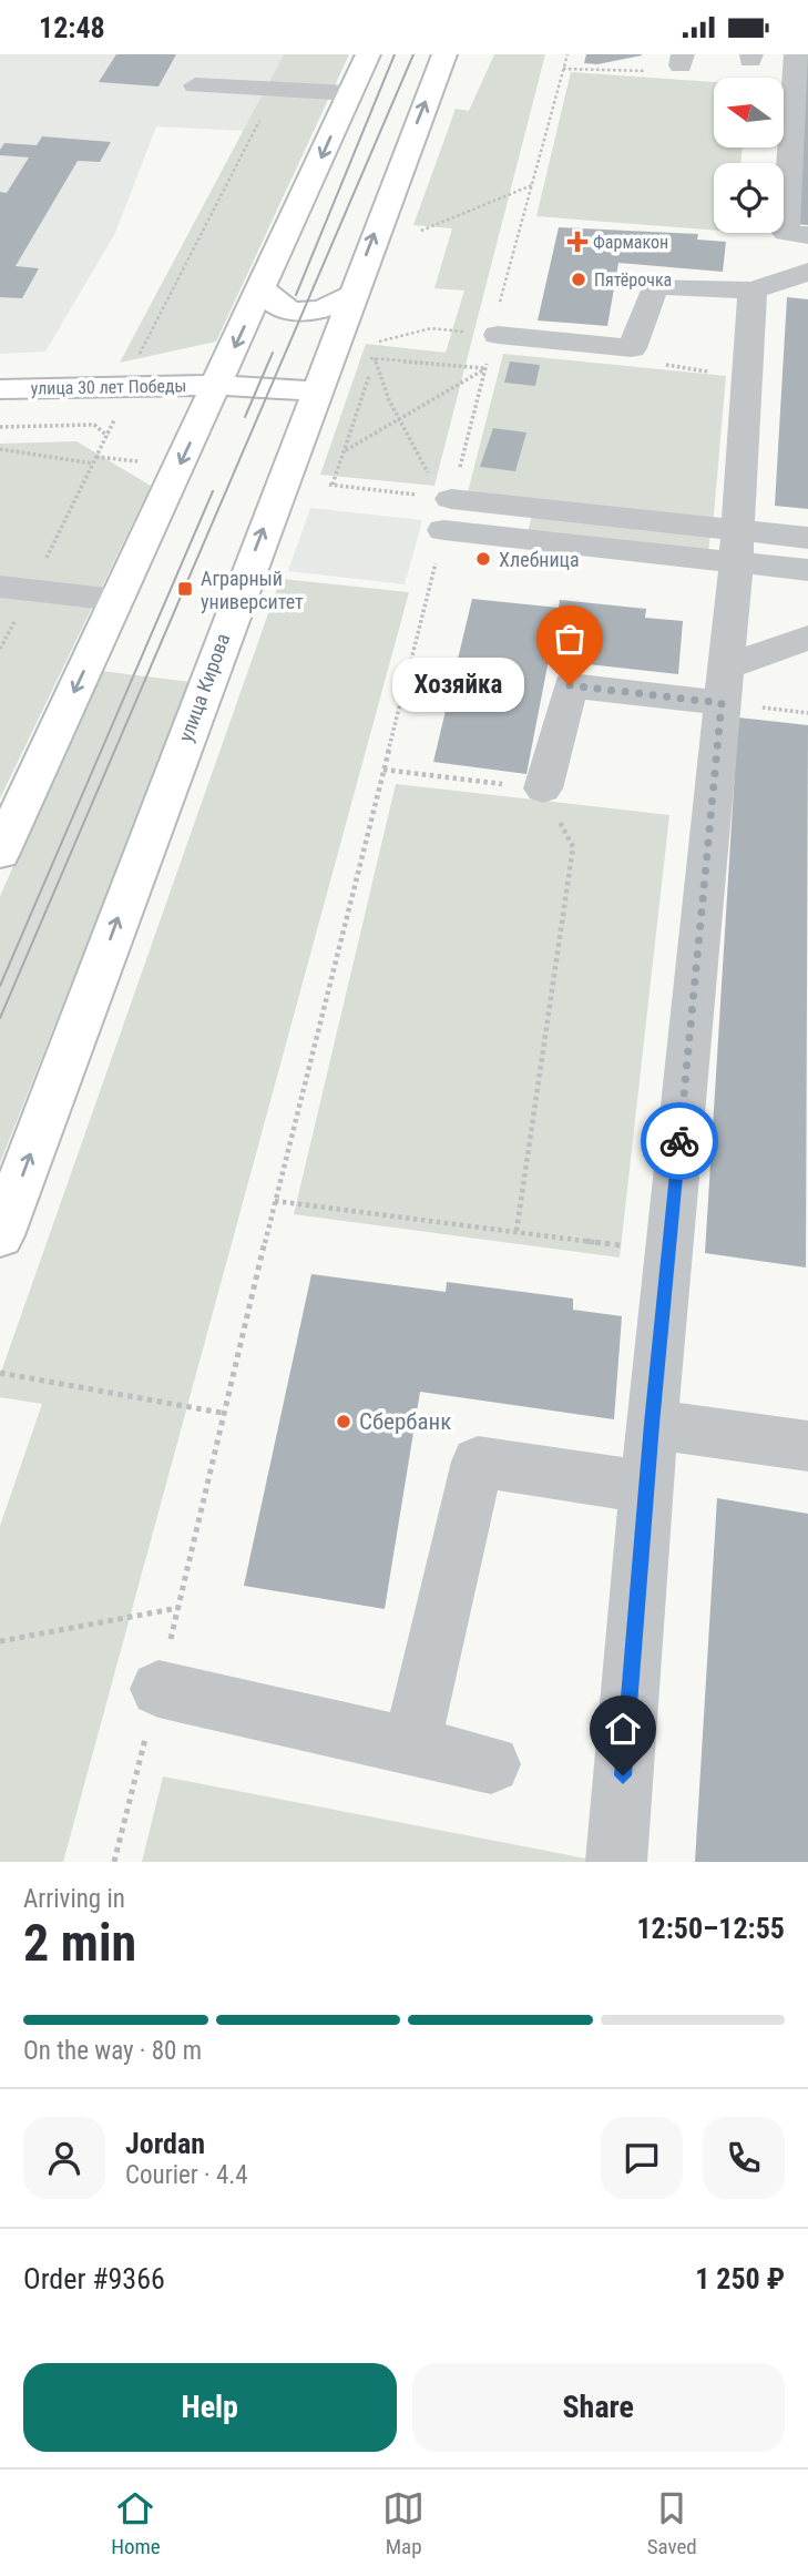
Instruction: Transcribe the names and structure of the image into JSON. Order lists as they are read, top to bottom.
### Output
{
  "streets": {
    "main road": ["улица 30 лет Победы", "улица Кирова"]
  },
  "crossings": [
    ["улица 30 лет Победы", "улица Кирова"]
  ],
  "places": {
    "health": ["Фармакон"],
    "other": [
      "Пятёрочка",
      "Хлебница",
      "Хозяйка",
      "Сбербанк"
    ],
    "transit": ["Аграрный университет"]
  },
  "north": "left",
  "page": {
    "status": "12:48",
    "bubble": "Хозяйка",
    "heading": ["2 min", "Arriving in", "12:50–12:55"],
    "panel": [
      "Jordan",
      "Courier · 4.4",
      "Order #9366",
      "1 250 ₽"
    ],
    "bar": "On the way · 80 m",
    "buttons": ["Help", "Share"],
    "tabs": ["Home", "Map", "Saved"]
  }
}
